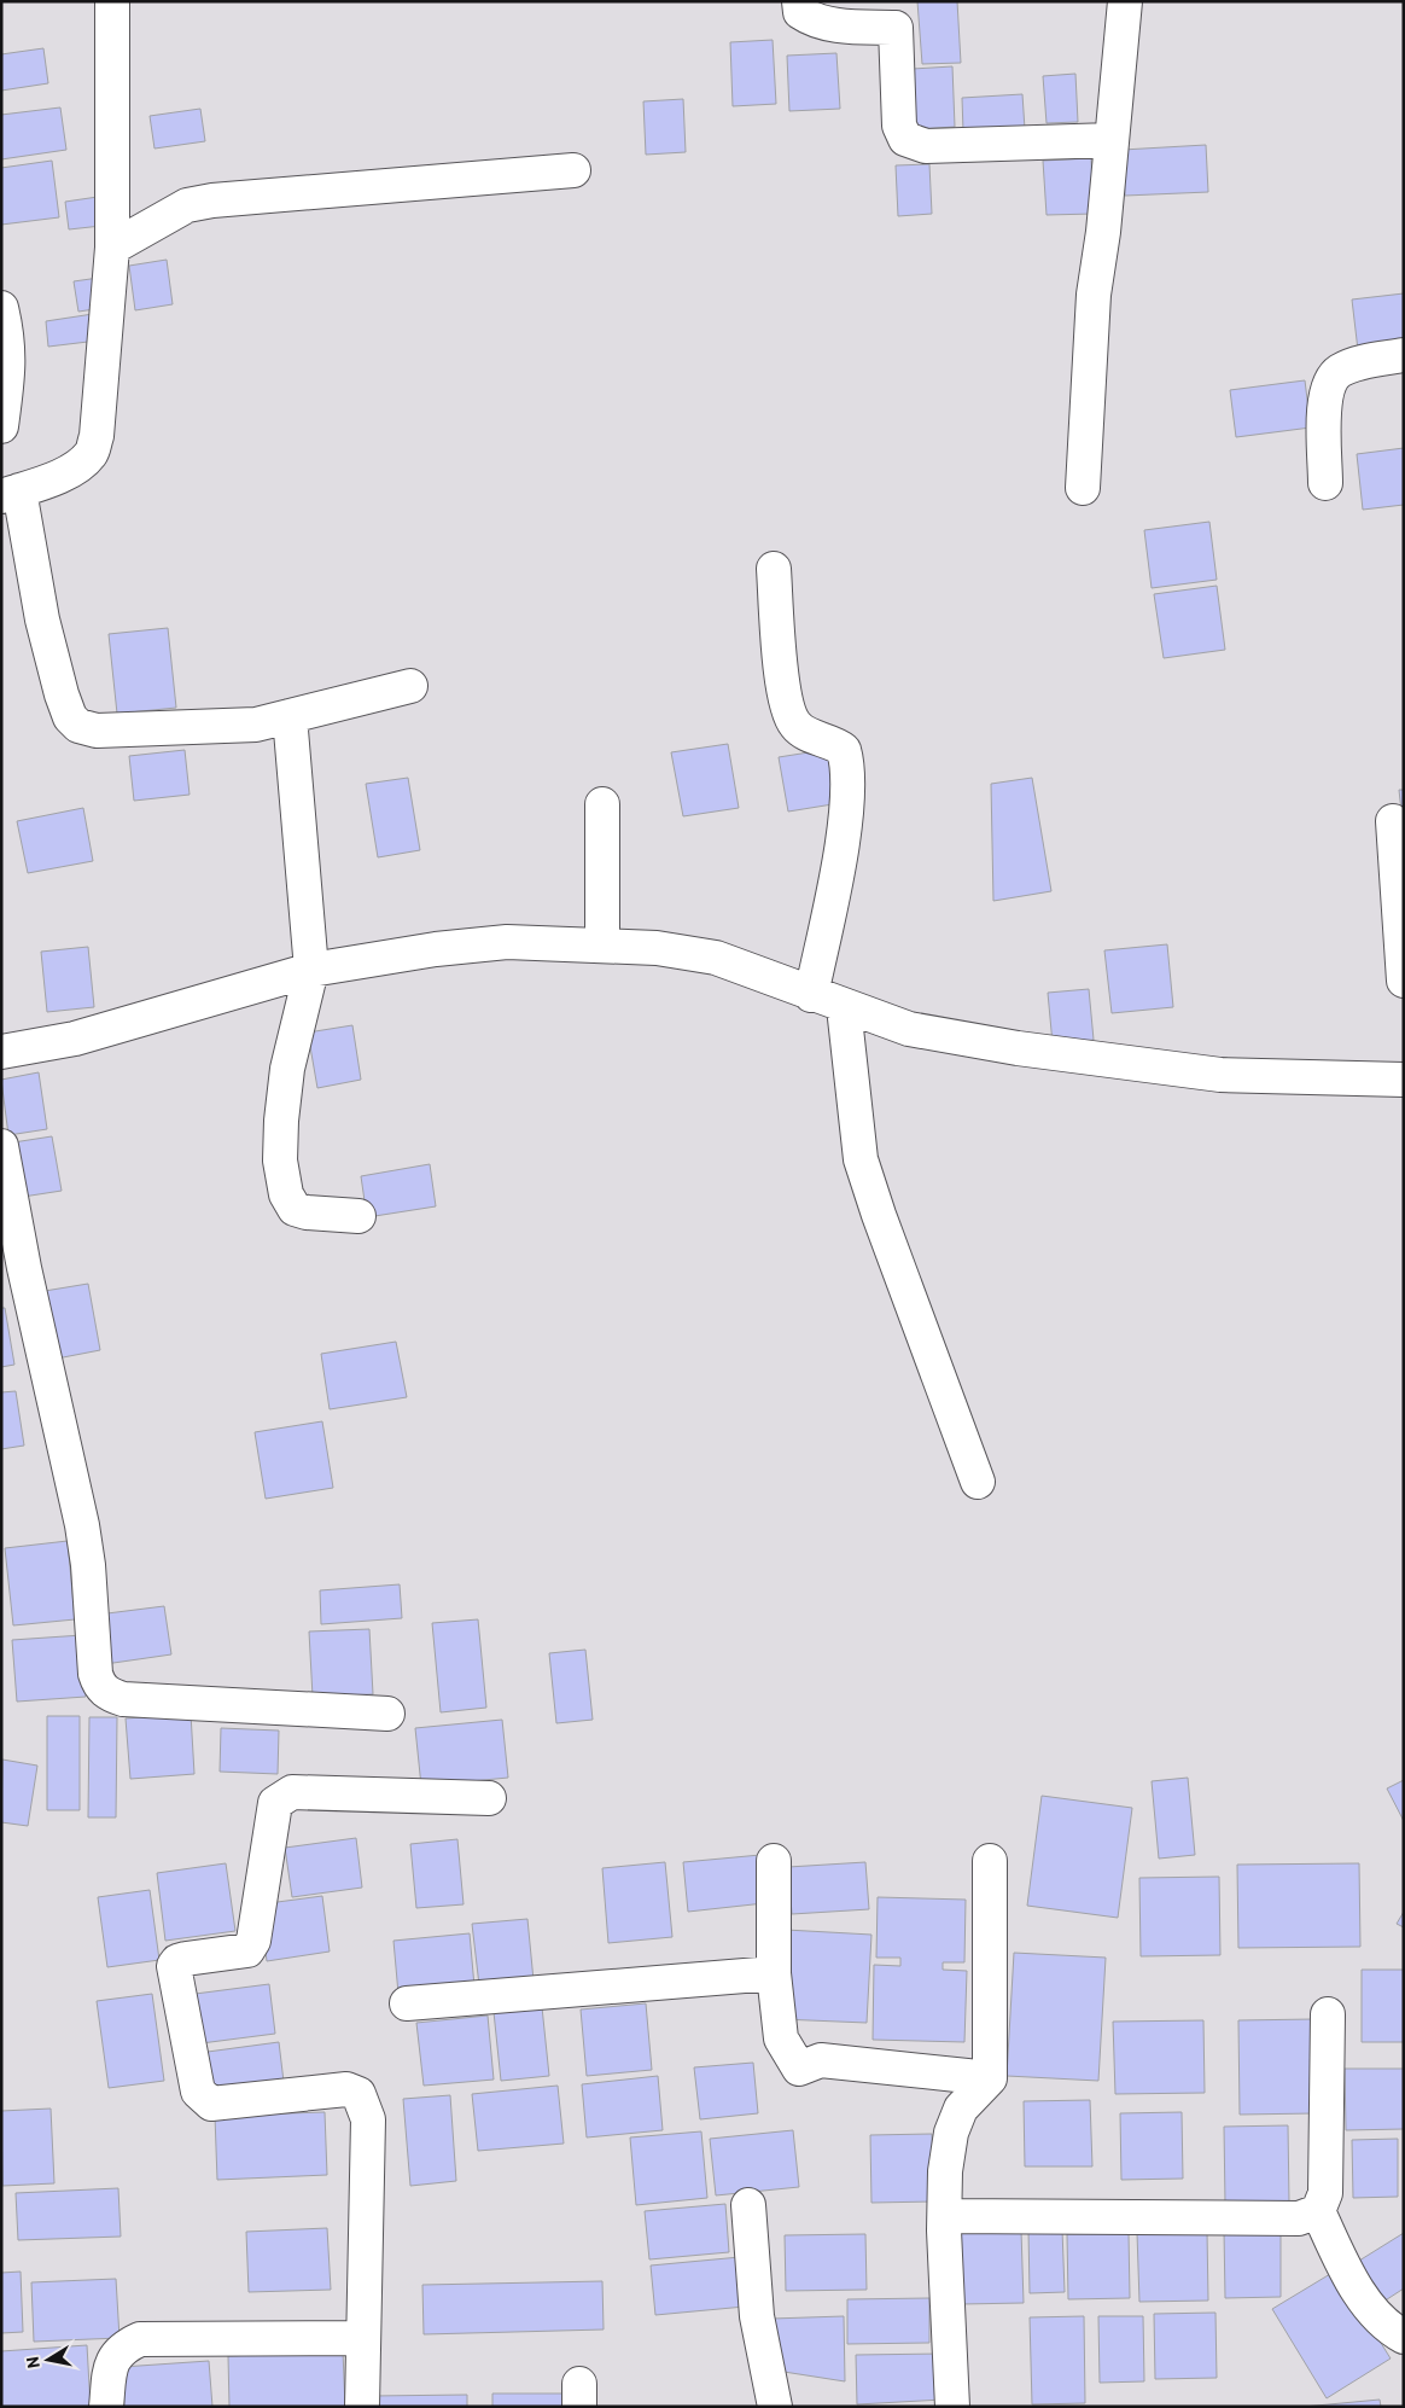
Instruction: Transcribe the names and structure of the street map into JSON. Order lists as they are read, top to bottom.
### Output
{
  "north": "left"
}
